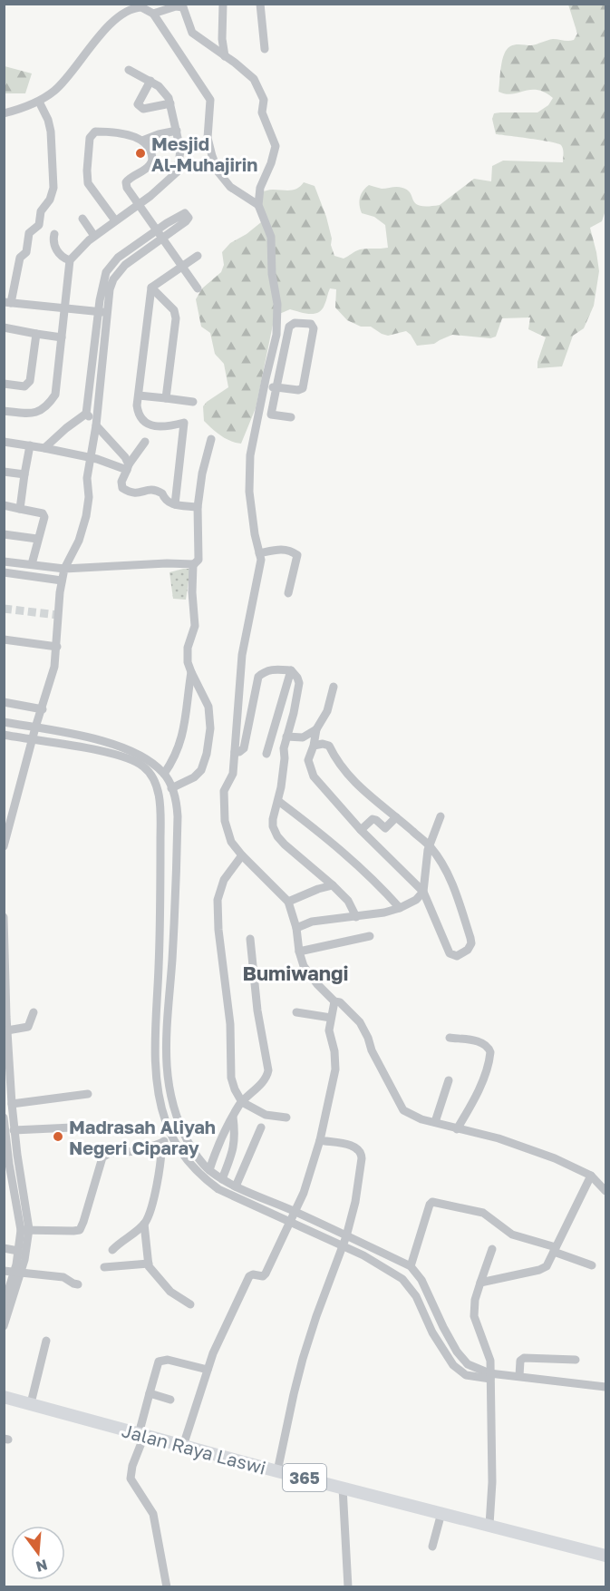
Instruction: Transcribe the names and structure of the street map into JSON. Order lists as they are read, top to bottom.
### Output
{
  "streets": {
    "main road": ["Jalan Raya Laswi", "365"]
  },
  "districts": ["Bumiwangi"],
  "places": ["Mesjid Al-Muhajirin", "Madrasah Aliyah Negeri Ciparay"],
  "north": "bottom"
}
